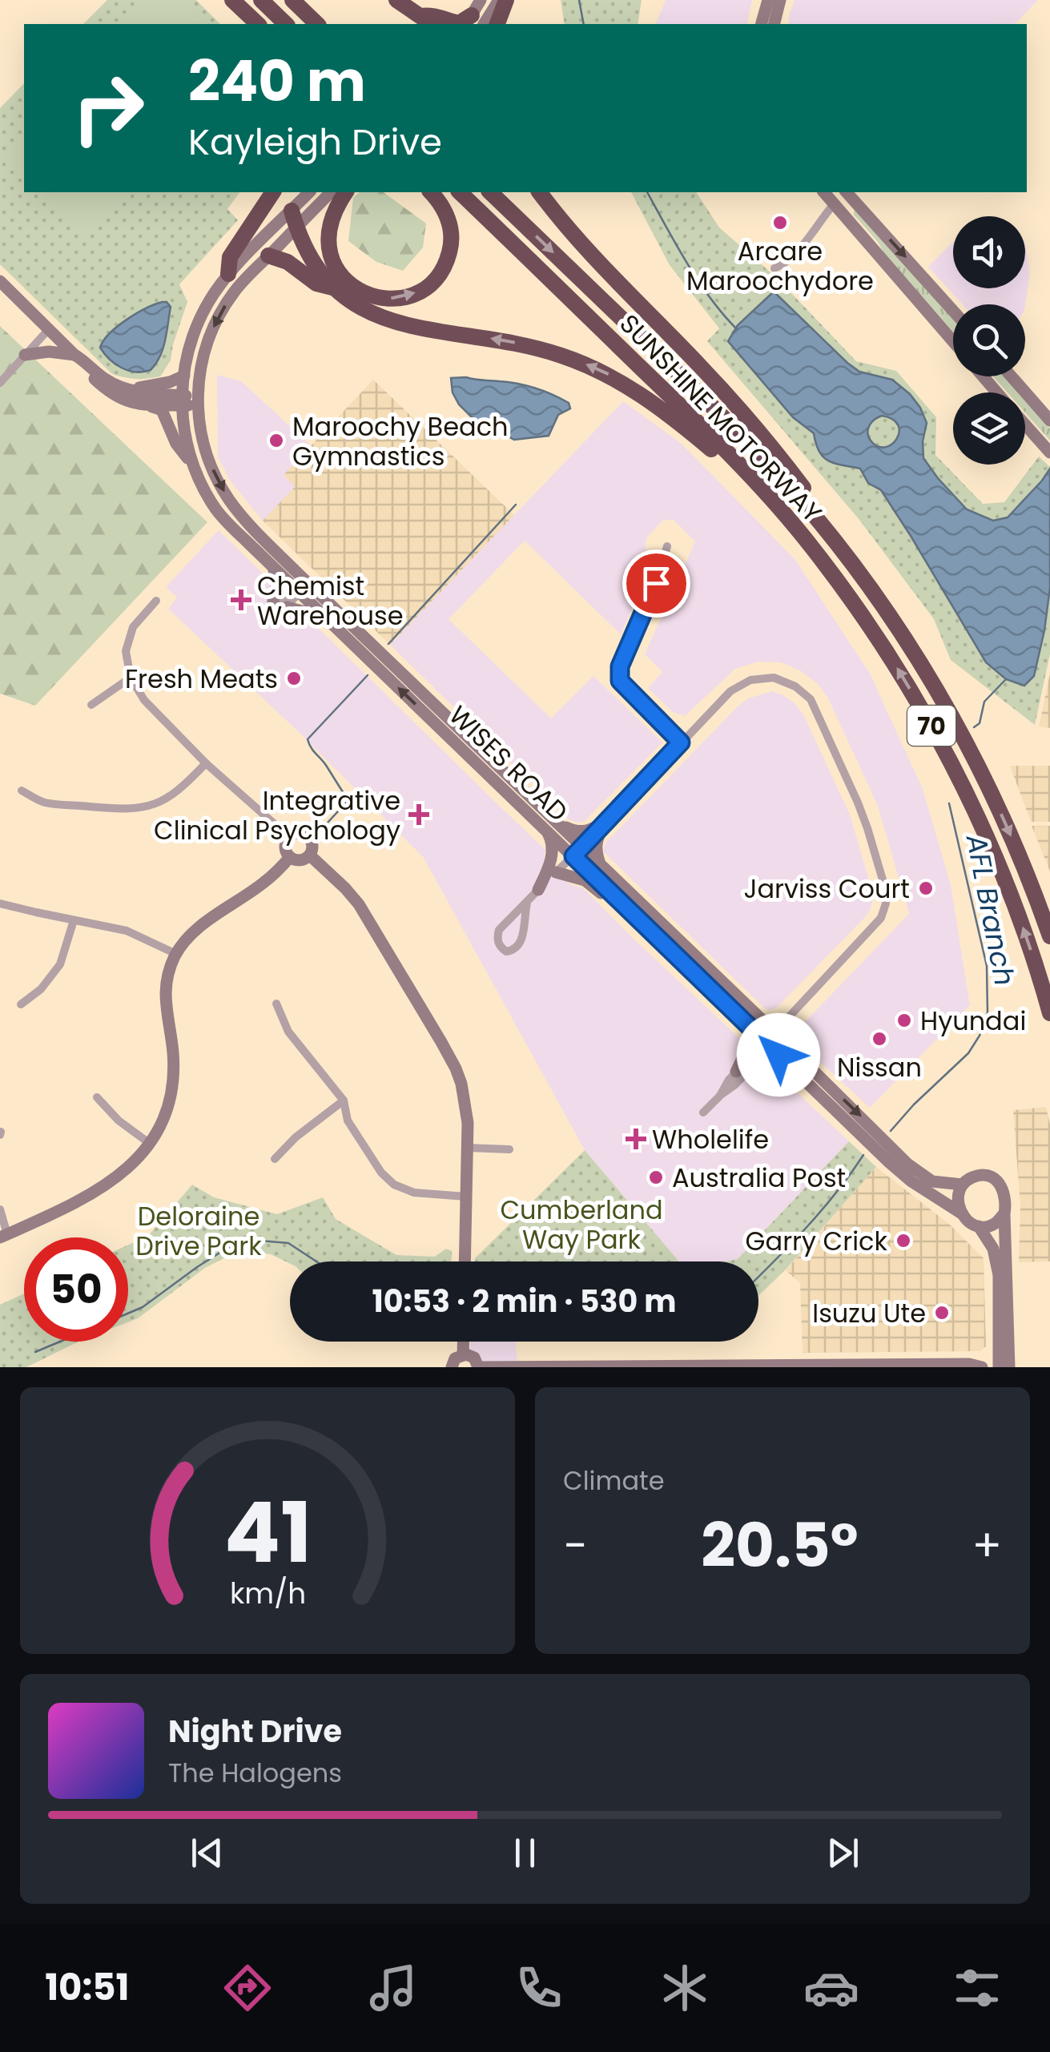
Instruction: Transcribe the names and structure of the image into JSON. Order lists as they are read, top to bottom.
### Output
{
  "streets": {
    "highway": ["SUNSHINE MOTORWAY", "70"],
    "main road": ["WISES ROAD"]
  },
  "water": ["AFL Branch"],
  "parks": ["Cumberland Way Park", "Deloraine Drive Park"],
  "places": {
    "other": [
      "Arcare Maroochydore",
      "Maroochy Beach Gymnastics",
      "Fresh Meats",
      "Jarviss Court",
      "Hyundai",
      "Nissan",
      "Australia Post",
      "Garry Crick",
      "Isuzu Ute"
    ],
    "health": ["Chemist Warehouse", "Integrative Clinical Psychology", "Wholelife"]
  },
  "page": {
    "turn": ["240 m", "Kayleigh Drive"],
    "limit": "50",
    "trip": "10:53 · 2 min · 530 m",
    "tile": "Climate",
    "heat": ["−", "20.5°", "+"],
    "song": ["Night Drive", "The Halogens"],
    "tabs": "10:51",
    "gauge": ["41", "km/h"]
  }
}
